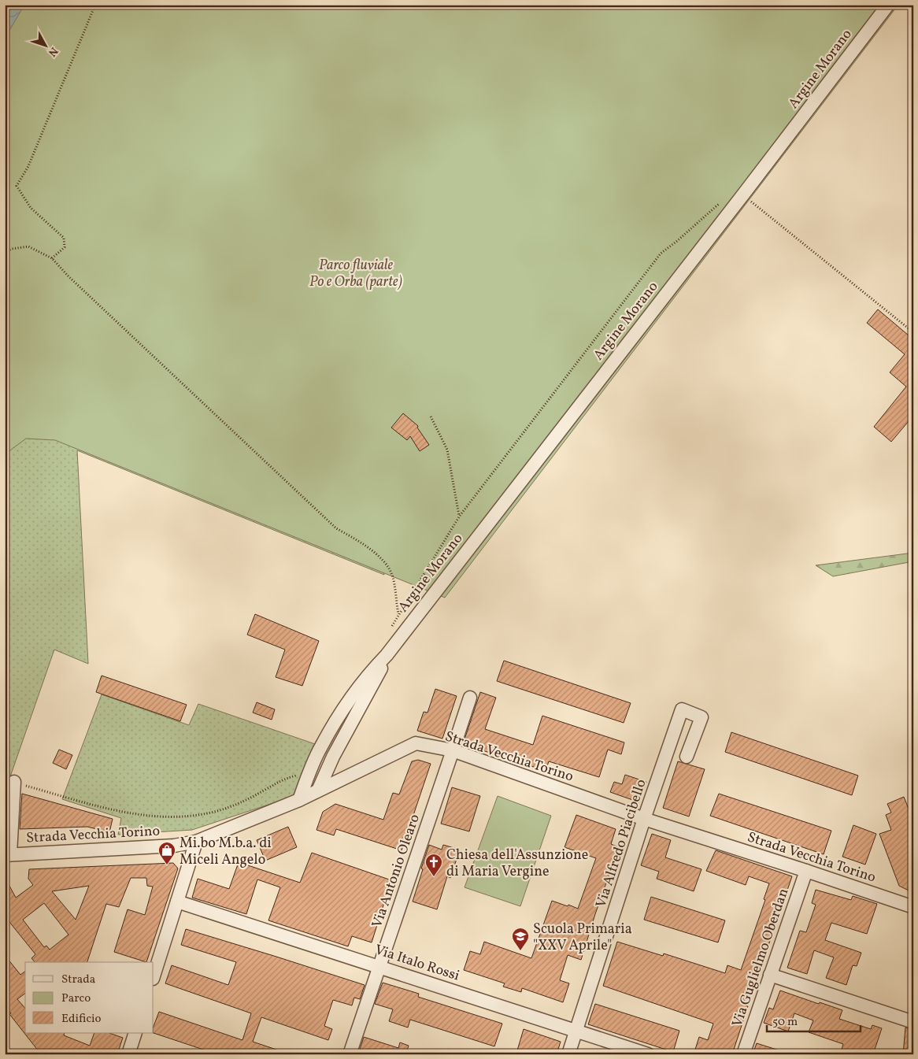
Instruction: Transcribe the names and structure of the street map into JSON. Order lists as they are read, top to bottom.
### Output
{
  "streets": {
    "street": [
      "Argine Morano",
      "Strada Vecchia Torino",
      "Via Alfredo Piacibello",
      "Via Antonio Olearo",
      "Via Guglielmo Oberdan",
      "Via Italo Rossi"
    ]
  },
  "crossings": [
    ["Argine Morano", "Strada Vecchia Torino"],
    ["Strada Vecchia Torino", "Via Alfredo Piacibello"],
    ["Strada Vecchia Torino", "Via Antonio Olearo"],
    ["Strada Vecchia Torino", "Via Guglielmo Oberdan"],
    ["Via Alfredo Piacibello", "Via Italo Rossi"],
    ["Via Antonio Olearo", "Via Italo Rossi"]
  ],
  "parks": ["Parco fluviale Po e Orba (parte)"],
  "places": {
    "shop": ["Mi.bo M.b.a. di Miceli Angelo"],
    "church": ["Chiesa dell'Assunzione di Maria Vergine"],
    "school or university": ["Scuola Primaria \"XXV Aprile\""]
  },
  "legend": ["Strada", "Parco", "Edificio"],
  "scale_bar": "50 m",
  "north": "bottom right"
}
